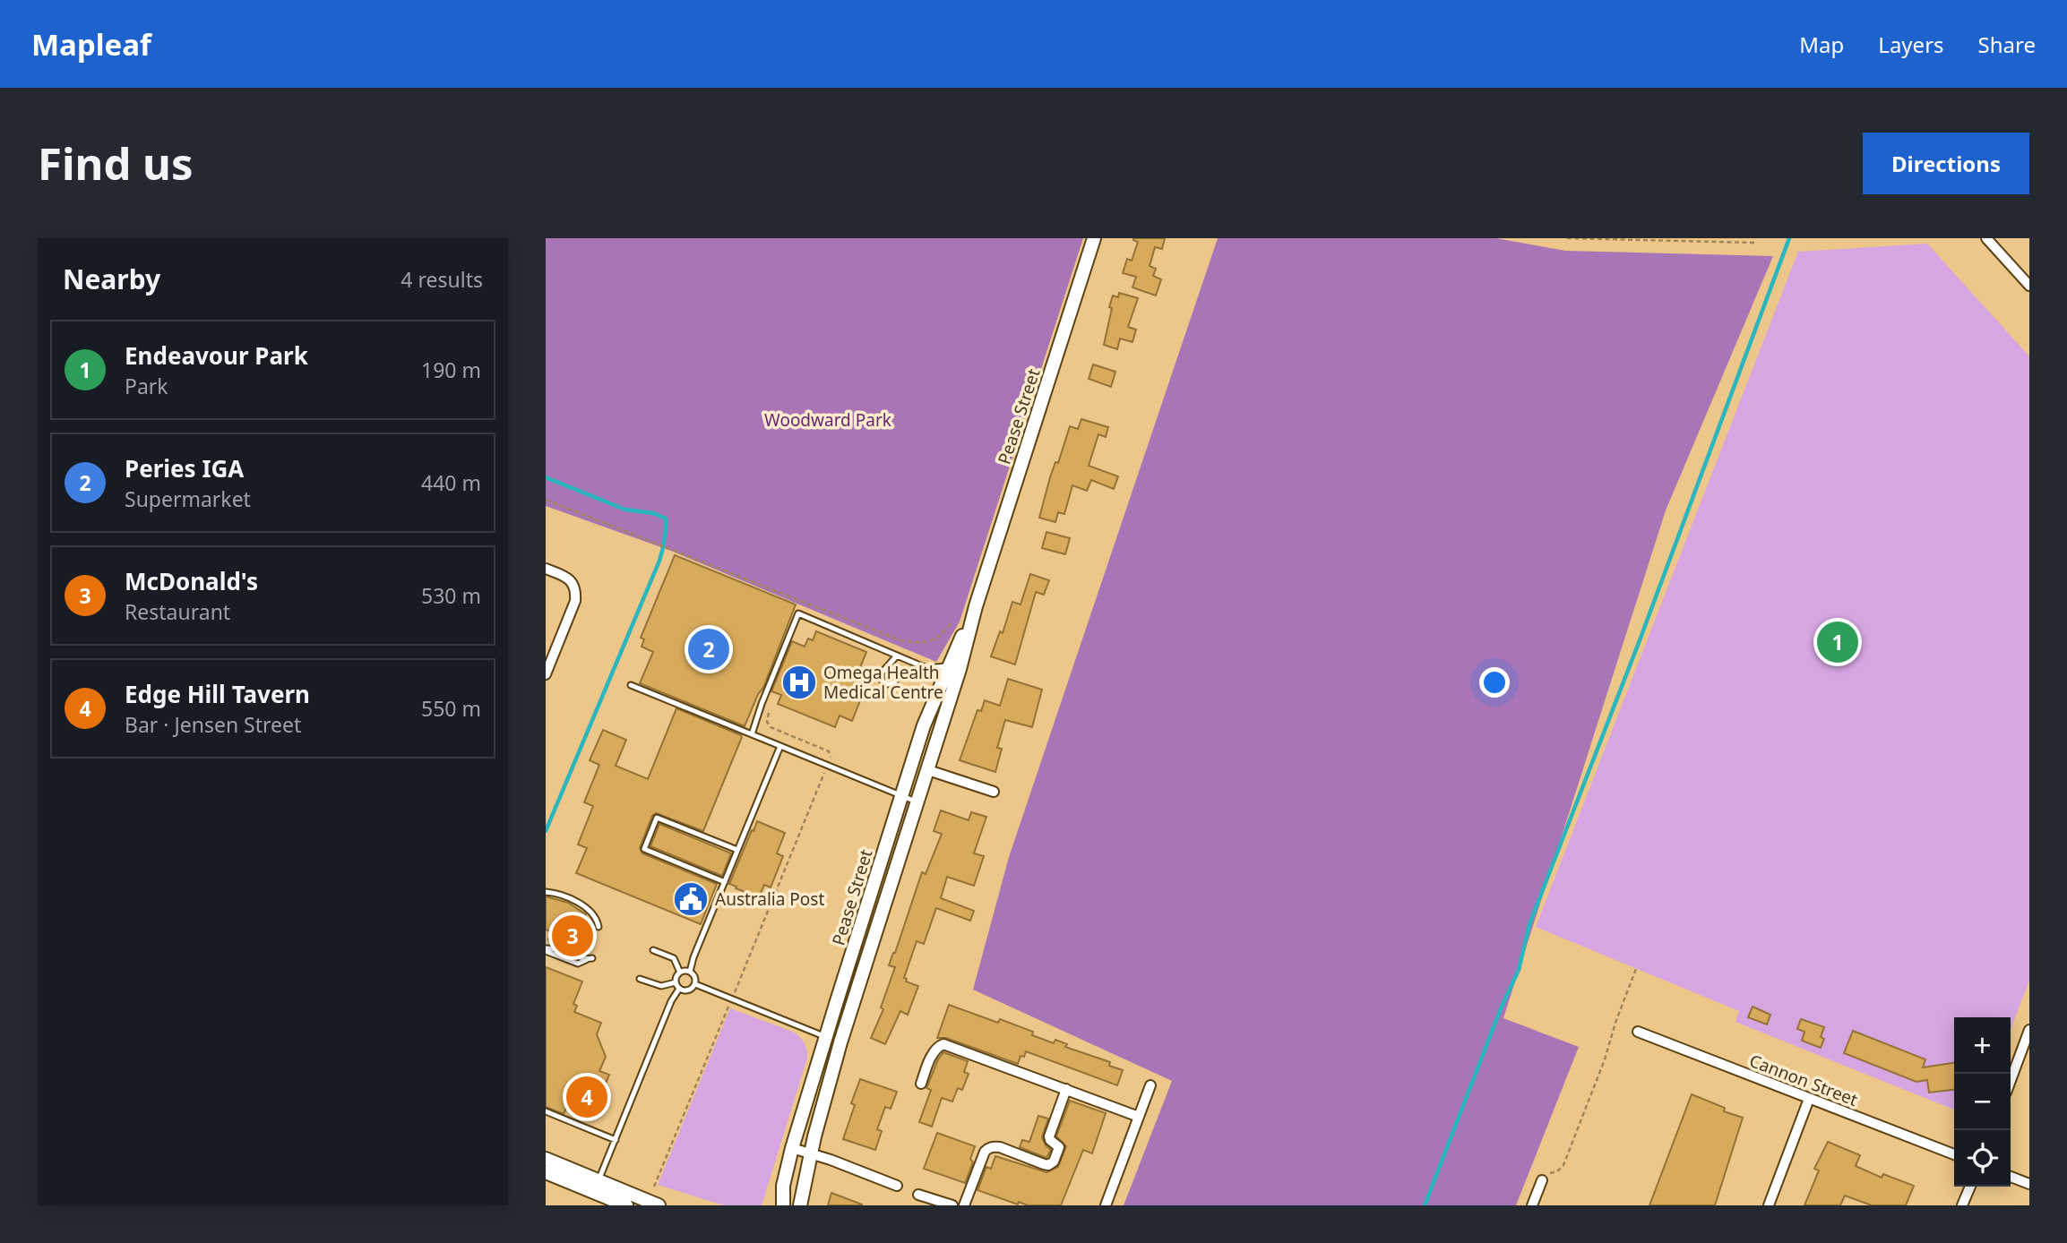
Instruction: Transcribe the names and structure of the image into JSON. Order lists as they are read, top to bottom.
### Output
{
  "streets": {
    "street": ["Pease Street", "Cannon Street"]
  },
  "parks": ["Woodward Park"],
  "places": {
    "hospital": ["Omega Health Medical Centre"],
    "public building": ["Australia Post"]
  },
  "page": {
    "header": "Mapleaf",
    "nav": ["Map", "Layers", "Share"],
    "buttons": "Directions",
    "title": "Find us",
    "heading": ["Nearby", "4 results"],
    "list": [
      {
        "mark": "1",
        "name": "Endeavour Park",
        "note": "Park",
        "value": "190 m"
      },
      {
        "mark": "2",
        "name": "Peries IGA",
        "note": "Supermarket",
        "value": "440 m"
      },
      {
        "mark": "3",
        "name": "McDonald's",
        "note": "Restaurant",
        "value": "530 m"
      },
      {
        "mark": "4",
        "name": "Edge Hill Tavern",
        "note": "Bar · Jensen Street",
        "value": "550 m"
      }
    ],
    "pins": [
      "1",
      "2",
      "3",
      "4"
    ],
    "map_buttons": ["+", "−"]
  }
}
